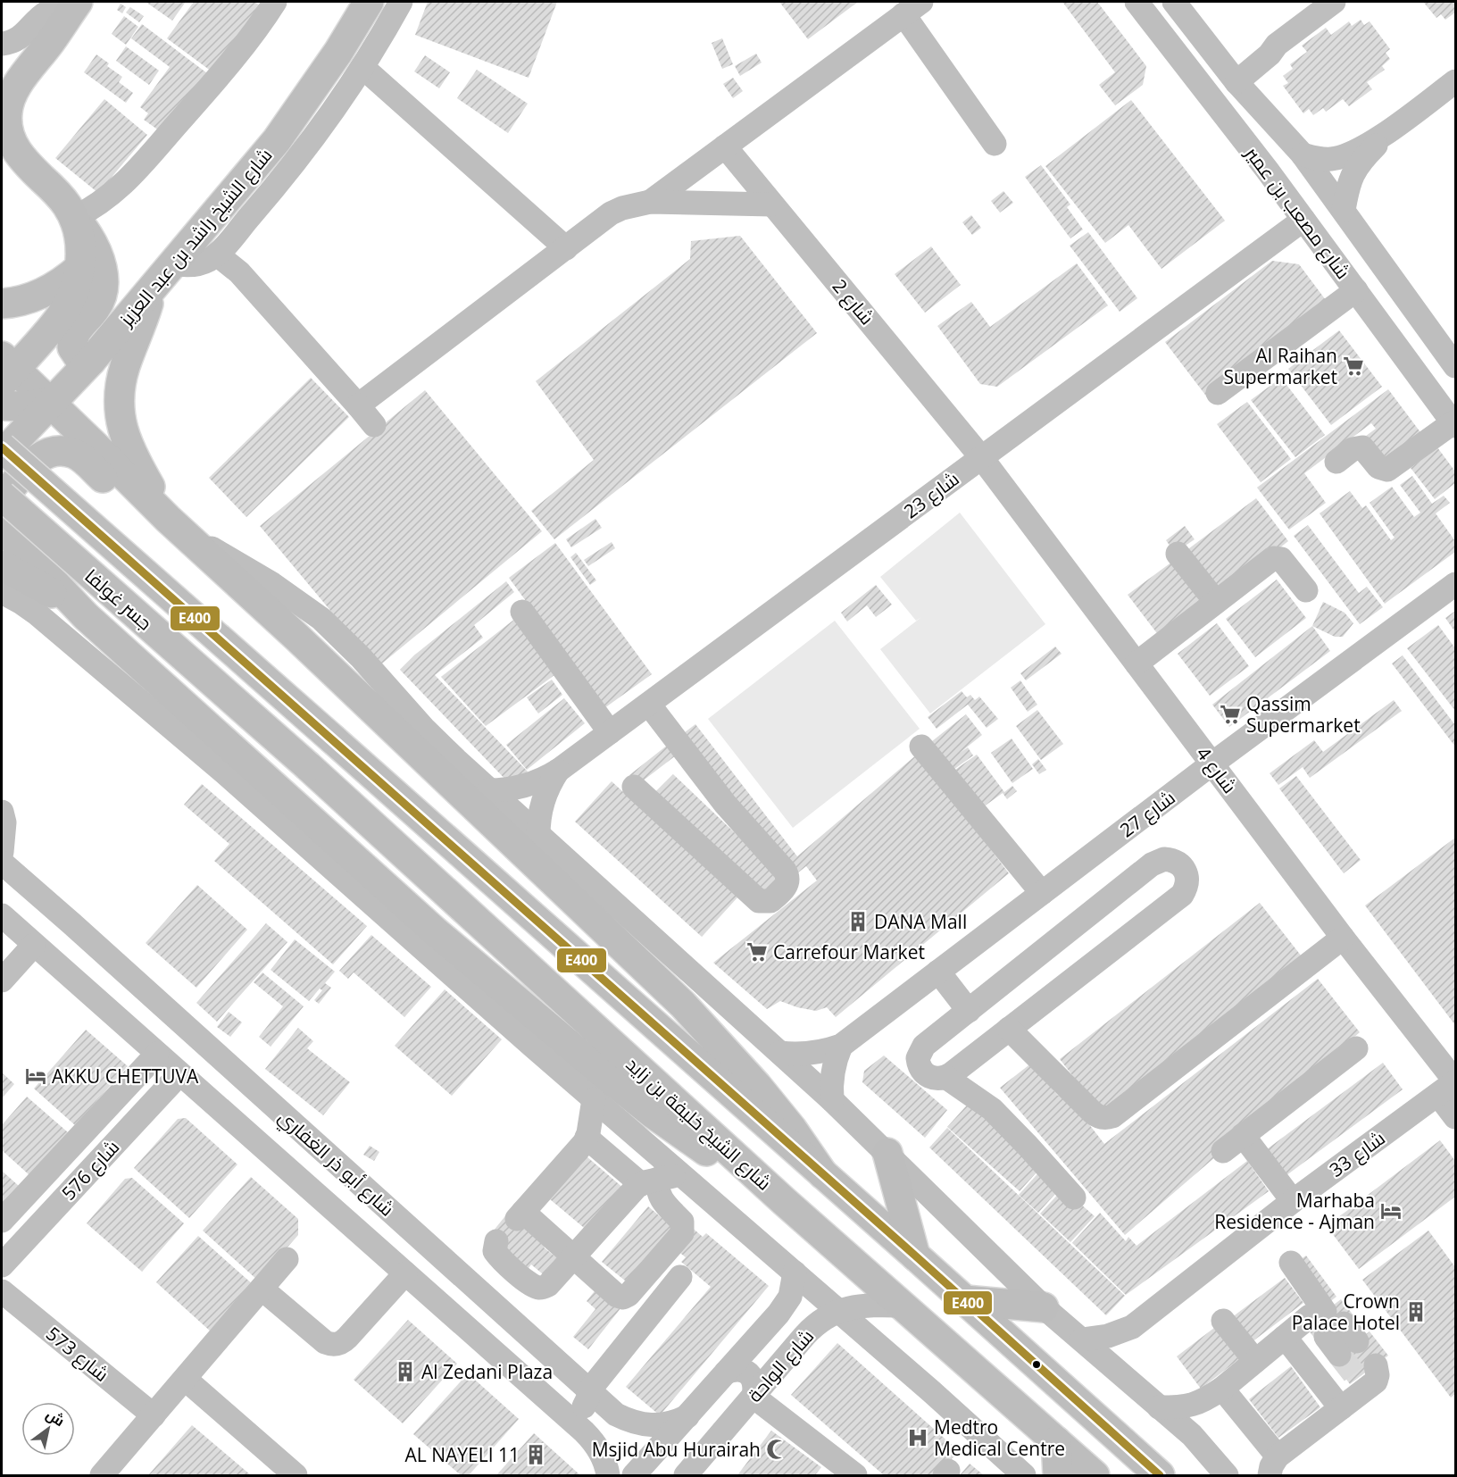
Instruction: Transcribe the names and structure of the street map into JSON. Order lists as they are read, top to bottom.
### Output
{
  "streets": {
    "main road": ["شارع الشيخ راشد بن عبد العزيز", "جسر غولفا", "شارع الشيخ خليفة بن زايد"],
    "street": [
      "شارع مصعب بن عمير",
      "شارع 2",
      "شارع 23",
      "شارع 4",
      "شارع 27",
      "شارع 33",
      "شارع أبو ذر الغفاري",
      "شارع 576",
      "شارع 573",
      "شارع الواحة"
    ]
  },
  "crossings": [
    ["شارع مصعب بن عمير", "شارع 23"],
    ["شارع الشيخ راشد بن عبد العزيز", "جسر غولفا"],
    ["شارع 2", "شارع 23"],
    ["شارع 2", "شارع 4"],
    ["شارع 23", "شارع 4"],
    ["جسر غولفا", "شارع الشيخ خليفة بن زايد"],
    ["شارع 4", "شارع 27"],
    ["شارع 4", "شارع 33"],
    ["شارع الشيخ خليفة بن زايد", "شارع الواحة"],
    ["شارع أبو ذر الغفاري", "شارع 576"],
    ["شارع أبو ذر الغفاري", "شارع الواحة"]
  ],
  "places": {
    "supermarket": ["Al Raihan Supermarket", "Qassim Supermarket", "Carrefour Market"],
    "building": [
      "DANA Mall",
      "Crown Palace Hotel",
      "Al Zedani Plaza",
      "AL NAYELI 11"
    ],
    "hotel": ["AKKU CHETTUVA", "Marhaba Residence - Ajman"],
    "hospital": ["Medtro Medical Centre"],
    "mosque": ["Msjid Abu Hurairah"]
  },
  "lines": ["transit line E400"],
  "north": "top right"
}
